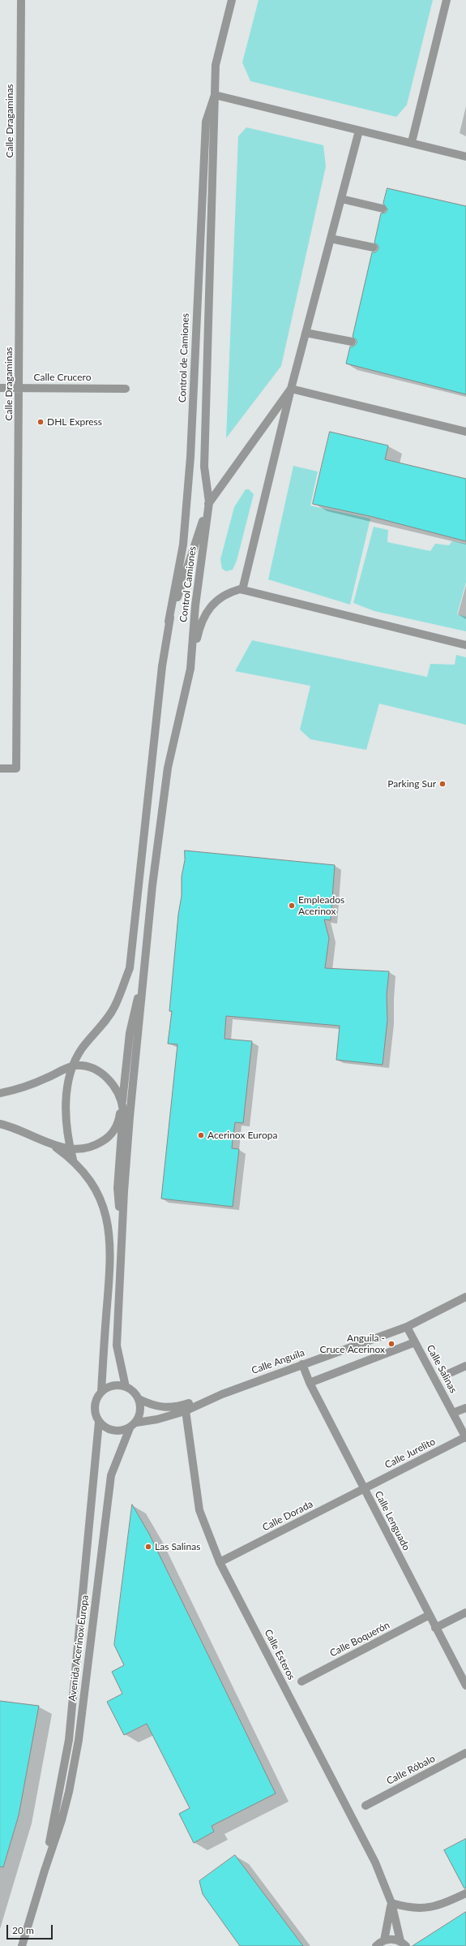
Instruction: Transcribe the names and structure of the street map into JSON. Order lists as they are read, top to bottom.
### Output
{
  "streets": {
    "street": [
      "Calle Dragaminas",
      "Control de Camiones",
      "Calle Crucero",
      "Control Camiones",
      "Calle Anguila",
      "Calle Salinas",
      "Calle Jurelito",
      "Calle Dorada",
      "Calle Lenguado",
      "Calle Boquerón",
      "Avenida Acerinox Europa",
      "Calle Esteros",
      "Calle Róbalo"
    ]
  },
  "crossings": [
    ["Calle Dragaminas", "Calle Crucero"],
    ["Calle Anguila", "Calle Salinas"],
    ["Calle Anguila", "Calle Lenguado"],
    ["Calle Anguila", "Avenida Acerinox Europa"],
    ["Calle Anguila", "Calle Esteros"],
    ["Calle Salinas", "Calle Jurelito"],
    ["Calle Jurelito", "Calle Dorada"],
    ["Calle Jurelito", "Calle Lenguado"],
    ["Calle Dorada", "Calle Lenguado"],
    ["Calle Dorada", "Calle Esteros"],
    ["Calle Lenguado", "Calle Boquerón"]
  ],
  "places": [
    "DHL Express",
    "Parking Sur",
    "Empleados Acerinox",
    "Acerinox Europa",
    "Anguila - Cruce Acerinox",
    "Las Salinas"
  ],
  "scale_bar": "20 m"
}
